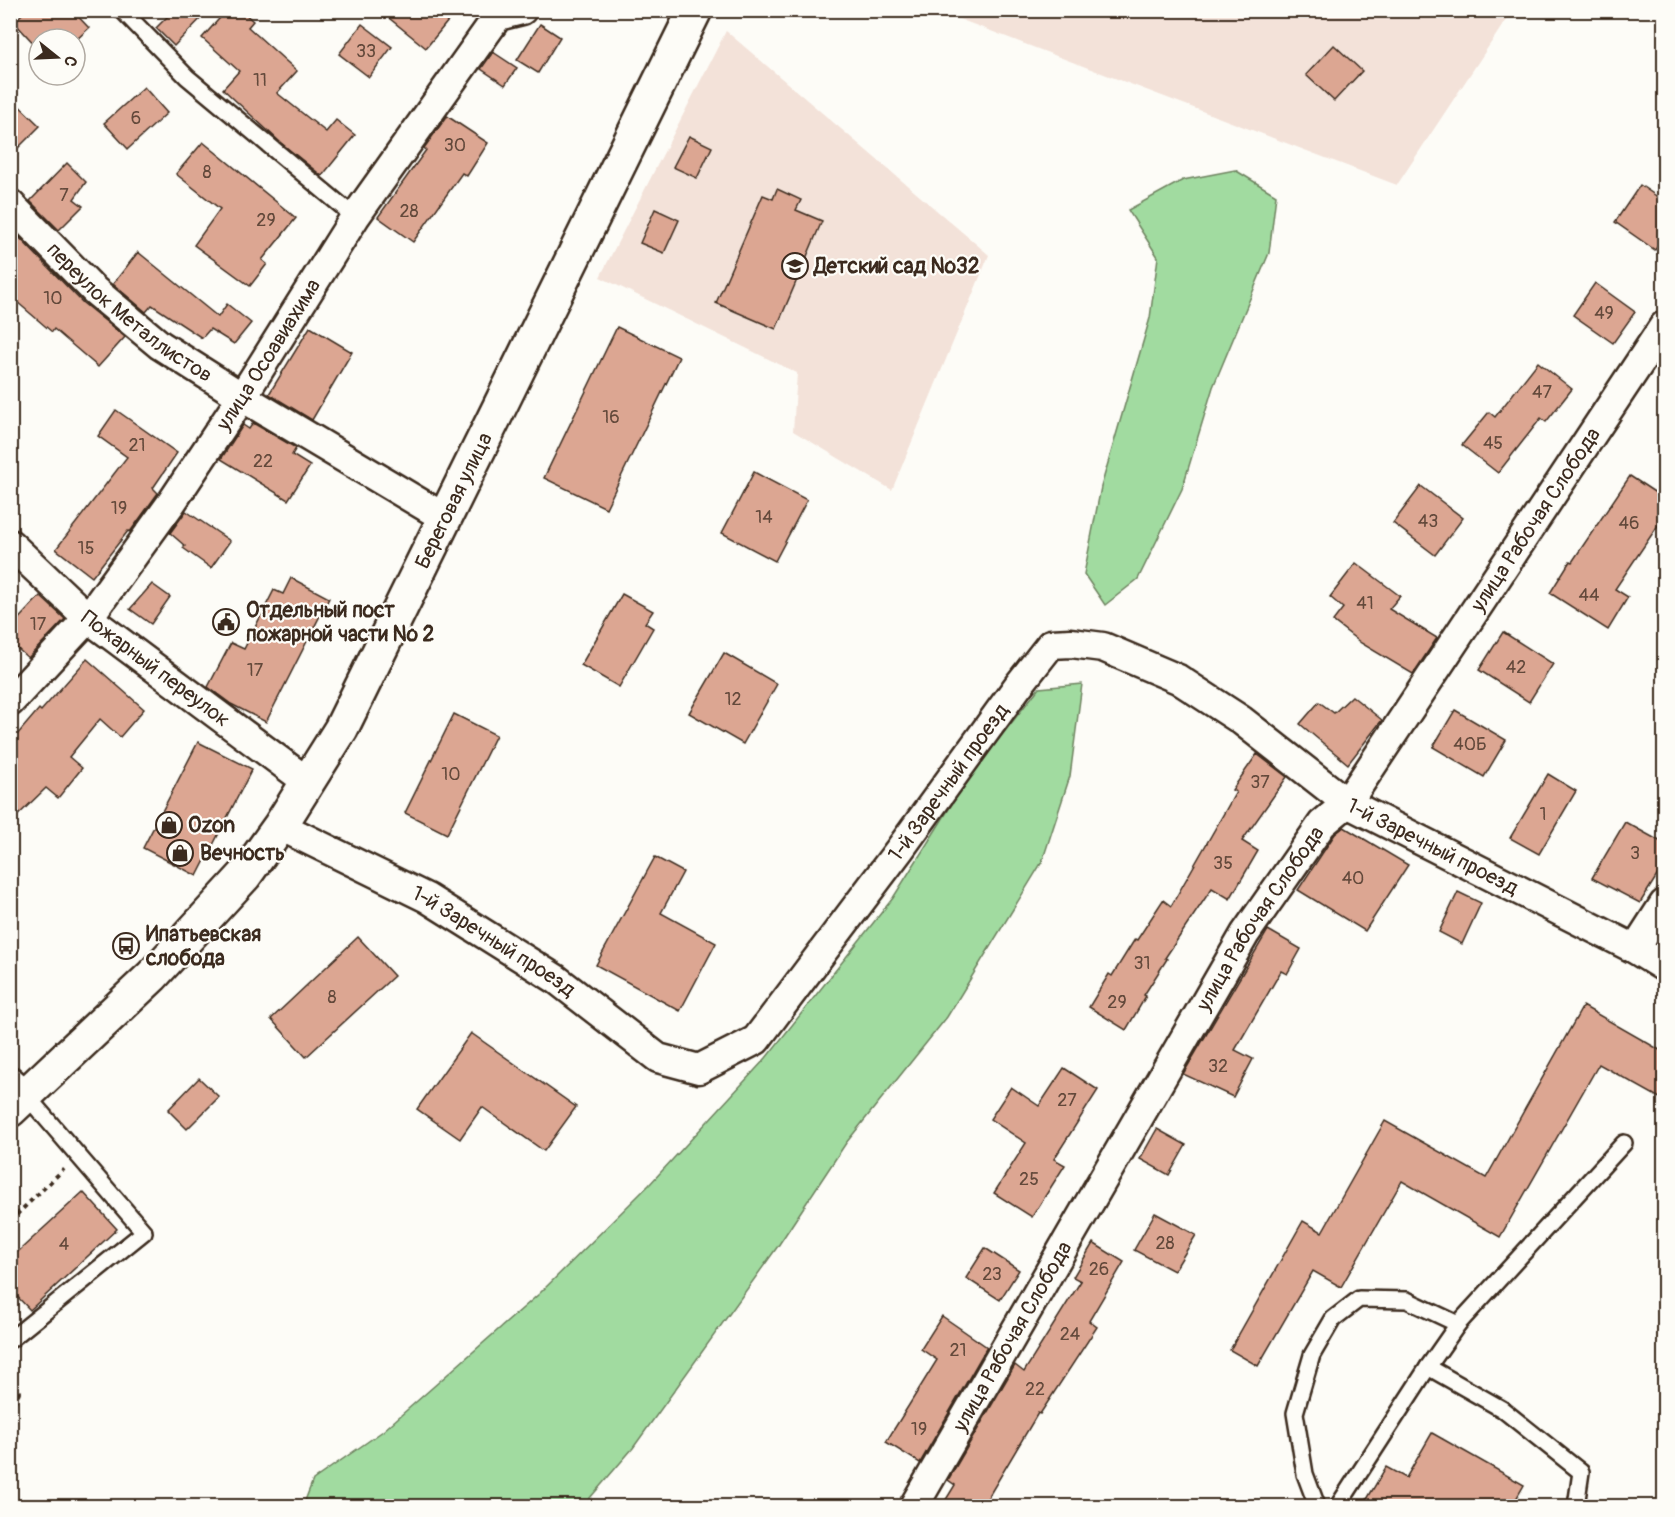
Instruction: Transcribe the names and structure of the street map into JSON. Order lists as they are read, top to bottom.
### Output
{
  "streets": {
    "main road": ["Береговая улица"],
    "street": [
      "переулок Металлистов",
      "улица Осоавиахима",
      "улица Рабочая Слобода",
      "Пожарный переулок",
      "1-й Заречный проезд"
    ]
  },
  "crossings": [
    ["переулок Металлистов", "улица Осоавиахима"],
    ["переулок Металлистов", "Береговая улица"],
    ["улица Осоавиахима", "Пожарный переулок"],
    ["Береговая улица", "Пожарный переулок"],
    ["Береговая улица", "1-й Заречный проезд"],
    ["улица Рабочая Слобода", "1-й Заречный проезд"]
  ],
  "places": {
    "school or university": ["Детский сад №32"],
    "public building": ["Отдельный пост пожарной части № 2"],
    "shop": ["Ozon", "Вечность"],
    "bus stop": ["Ипатьевская слобода"]
  },
  "house_numbers": [
    "33",
    "11",
    "6",
    "30",
    "8",
    "7",
    "28",
    "29",
    "10",
    "49",
    "47",
    "16",
    "45",
    "21",
    "22",
    "19",
    "14",
    "43",
    "46",
    "15",
    "44",
    "41",
    "17",
    "42",
    "17",
    "12",
    "40Б",
    "10",
    "37",
    "1",
    "3",
    "35",
    "40",
    "31",
    "8",
    "29",
    "32",
    "27",
    "25",
    "28",
    "4",
    "26",
    "23",
    "24",
    "21",
    "22",
    "19"
  ],
  "north": "right"
}
